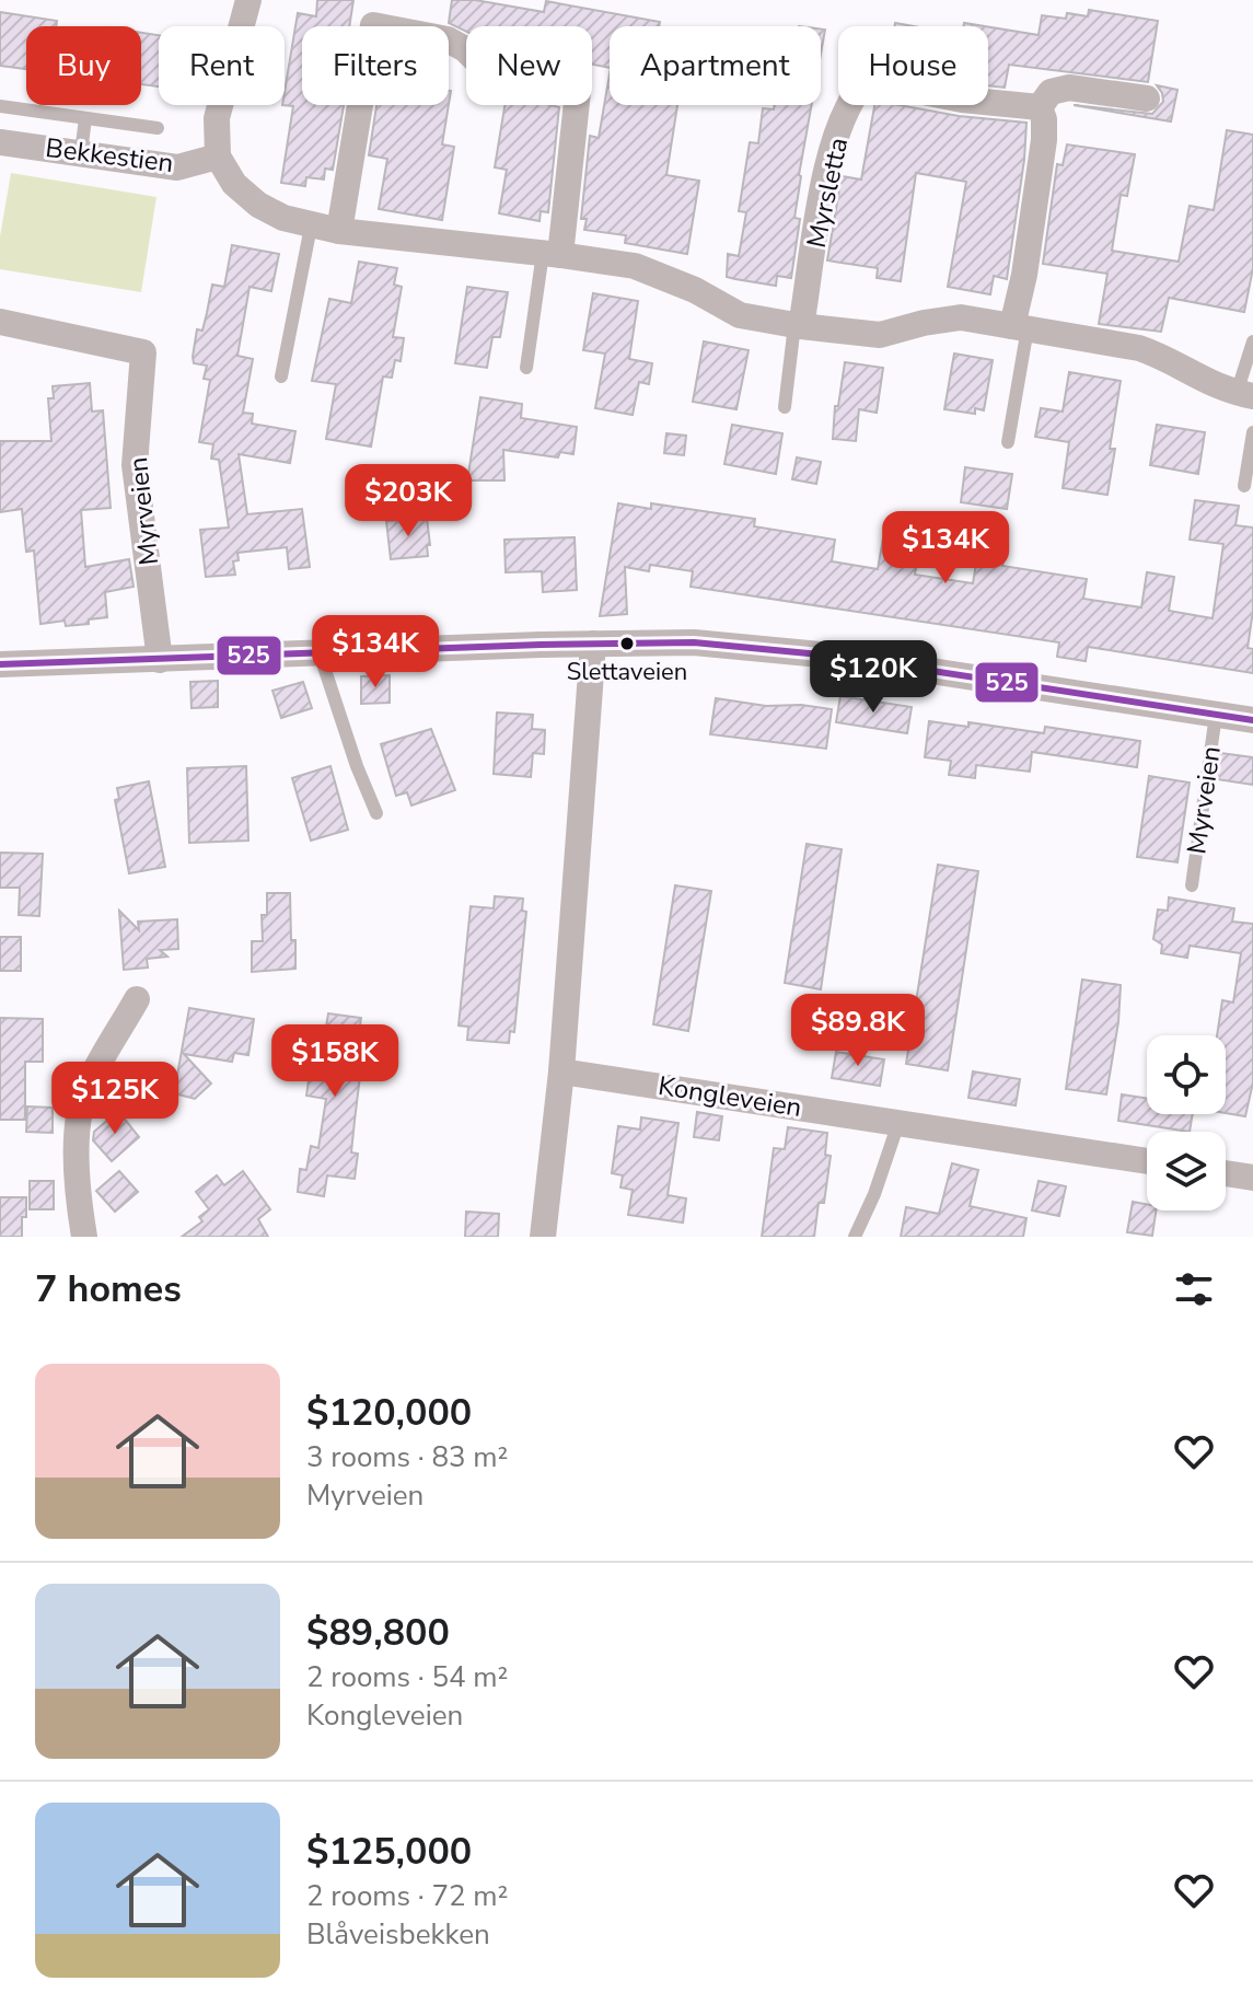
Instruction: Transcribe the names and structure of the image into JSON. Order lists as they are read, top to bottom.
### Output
{
  "streets": {
    "street": [
      "Bekkestien",
      "Myrsletta",
      "Myrveien",
      "Kongleveien"
    ]
  },
  "places": ["Slettaveien"],
  "lines": ["transit line 525"],
  "page": {
    "chip": [
      "Buy",
      "Rent",
      "Filters",
      "New",
      "Apartment",
      "House"
    ],
    "price": [
      "$203K",
      "$134K",
      "$134K",
      "$120K",
      "$89.8K",
      "$158K",
      "$125K"
    ],
    "heading": "7 homes",
    "list": [
      {
        "name": "$120,000",
        "note": "3 rooms · 83 m² · Myrveien"
      },
      {
        "name": "$89,800",
        "note": "2 rooms · 54 m² · Kongleveien"
      },
      {
        "name": "$125,000",
        "note": "2 rooms · 72 m² · Blåveisbekken"
      }
    ]
  }
}
